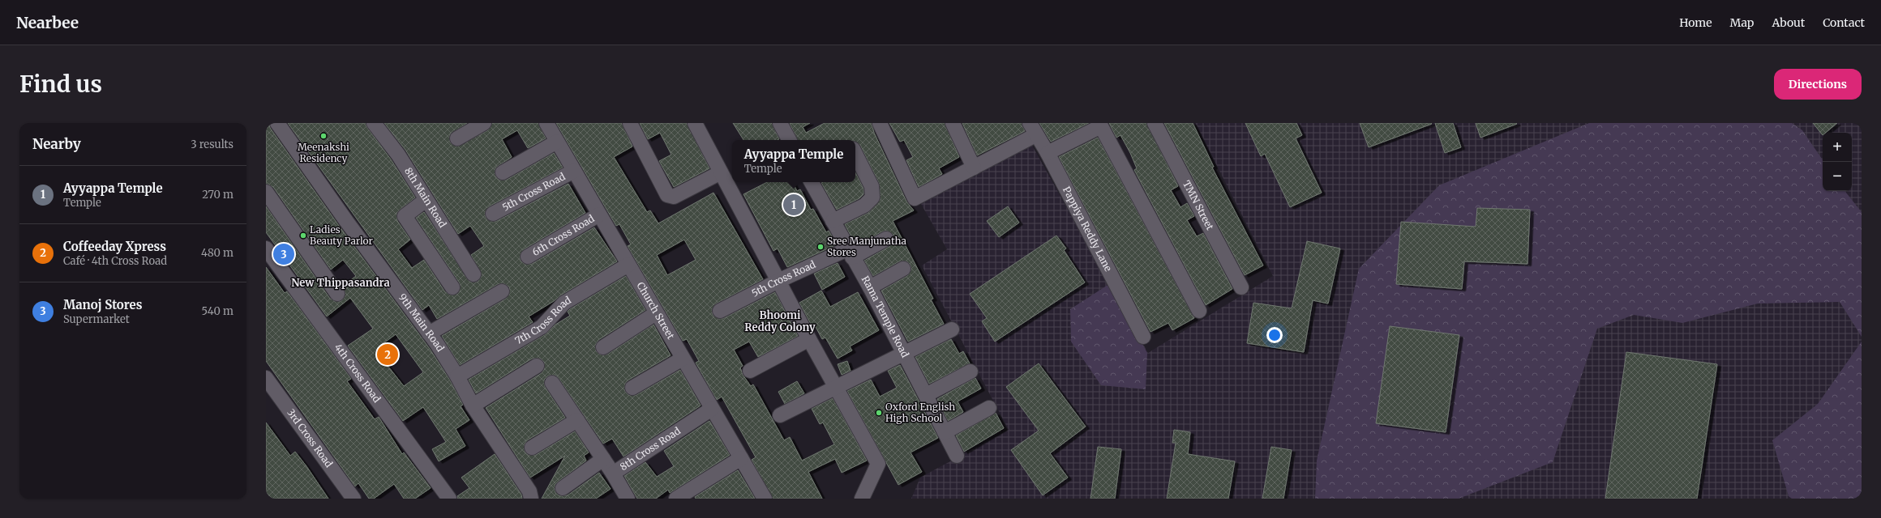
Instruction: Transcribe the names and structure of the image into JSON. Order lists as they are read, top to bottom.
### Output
{
  "streets": {
    "street": [
      "5th Cross Road",
      "8th Main Road",
      "TMN Street",
      "Pappiya Reddy Lane",
      "6th Cross Road",
      "Church Street",
      "Rama Temple Road",
      "7th Cross Road",
      "9th Main Road",
      "4th Cross Road",
      "3rd Cross Road",
      "8th Cross Road"
    ]
  },
  "crossings": [
    ["5th Cross Road", "Church Street"],
    ["5th Cross Road", "Rama Temple Road"],
    ["6th Cross Road", "Church Street"],
    ["Church Street", "7th Cross Road"],
    ["Church Street", "8th Cross Road"],
    ["7th Cross Road", "9th Main Road"]
  ],
  "districts": ["New Thippasandra", "Bhoomi Reddy Colony"],
  "places": [
    "Meenakshi Residency",
    "Ladies Beauty Parlor",
    "Sree Manjunatha Stores",
    "Oxford English High School"
  ],
  "page": {
    "header": "Nearbee",
    "nav": [
      "Home",
      "Map",
      "About",
      "Contact"
    ],
    "buttons": "Directions",
    "title": "Find us",
    "heading": ["Nearby", "3 results"],
    "map_buttons": ["+", "−"],
    "popup": ["Ayyappa Temple", "Temple"],
    "list": [
      {
        "mark": "1",
        "name": "Ayyappa Temple",
        "note": "Temple",
        "value": "270 m"
      },
      {
        "mark": "2",
        "name": "Coffeeday Xpress",
        "note": "Café · 4th Cross Road",
        "value": "480 m"
      },
      {
        "mark": "3",
        "name": "Manoj Stores",
        "note": "Supermarket",
        "value": "540 m"
      }
    ],
    "pins": ["1", "3", "2"]
  }
}
